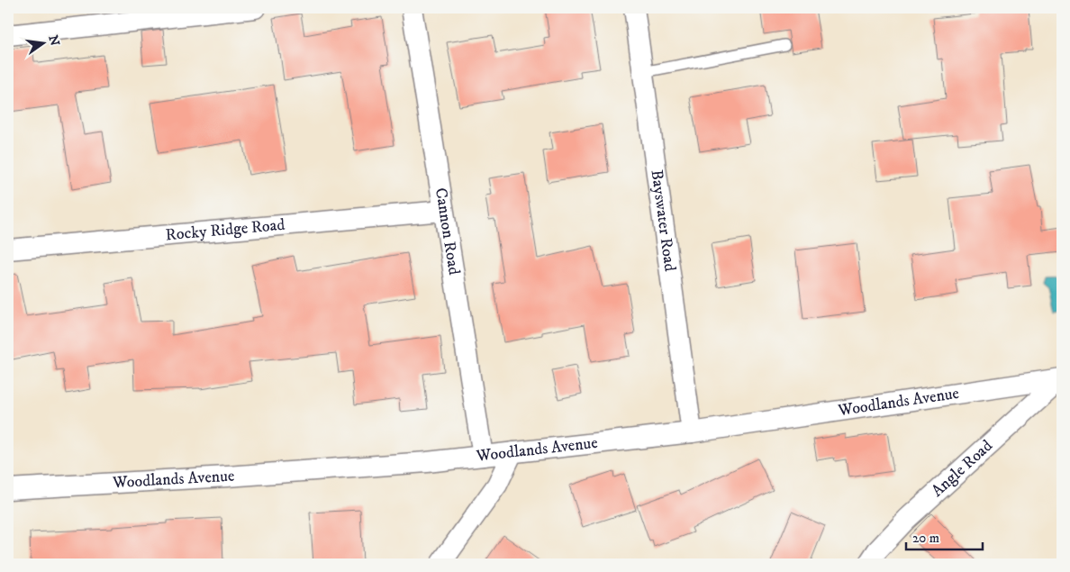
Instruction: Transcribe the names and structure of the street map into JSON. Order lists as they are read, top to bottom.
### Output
{
  "streets": {
    "street": [
      "Bayswater Road",
      "Rocky Ridge Road",
      "Cannon Road",
      "Woodlands Avenue",
      "Angle Road"
    ]
  },
  "crossings": [
    ["Bayswater Road", "Woodlands Avenue"],
    ["Rocky Ridge Road", "Cannon Road"],
    ["Cannon Road", "Woodlands Avenue"],
    ["Woodlands Avenue", "Angle Road"]
  ],
  "scale_bar": "20 m",
  "north": "right"
}
